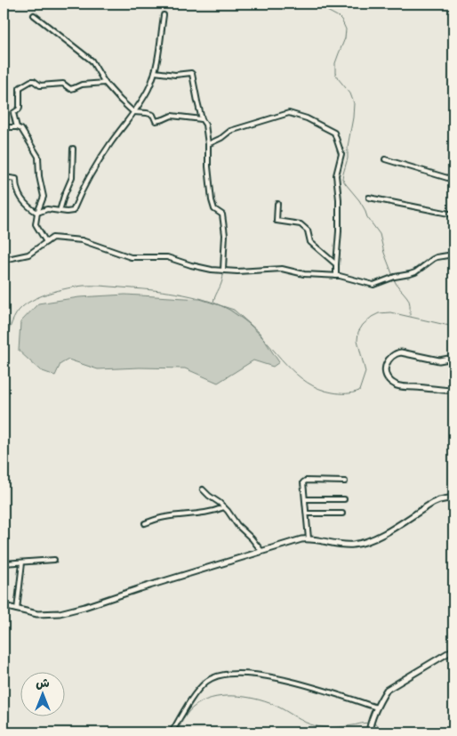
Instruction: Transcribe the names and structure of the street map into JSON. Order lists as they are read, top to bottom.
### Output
{
  "north": "top"
}
